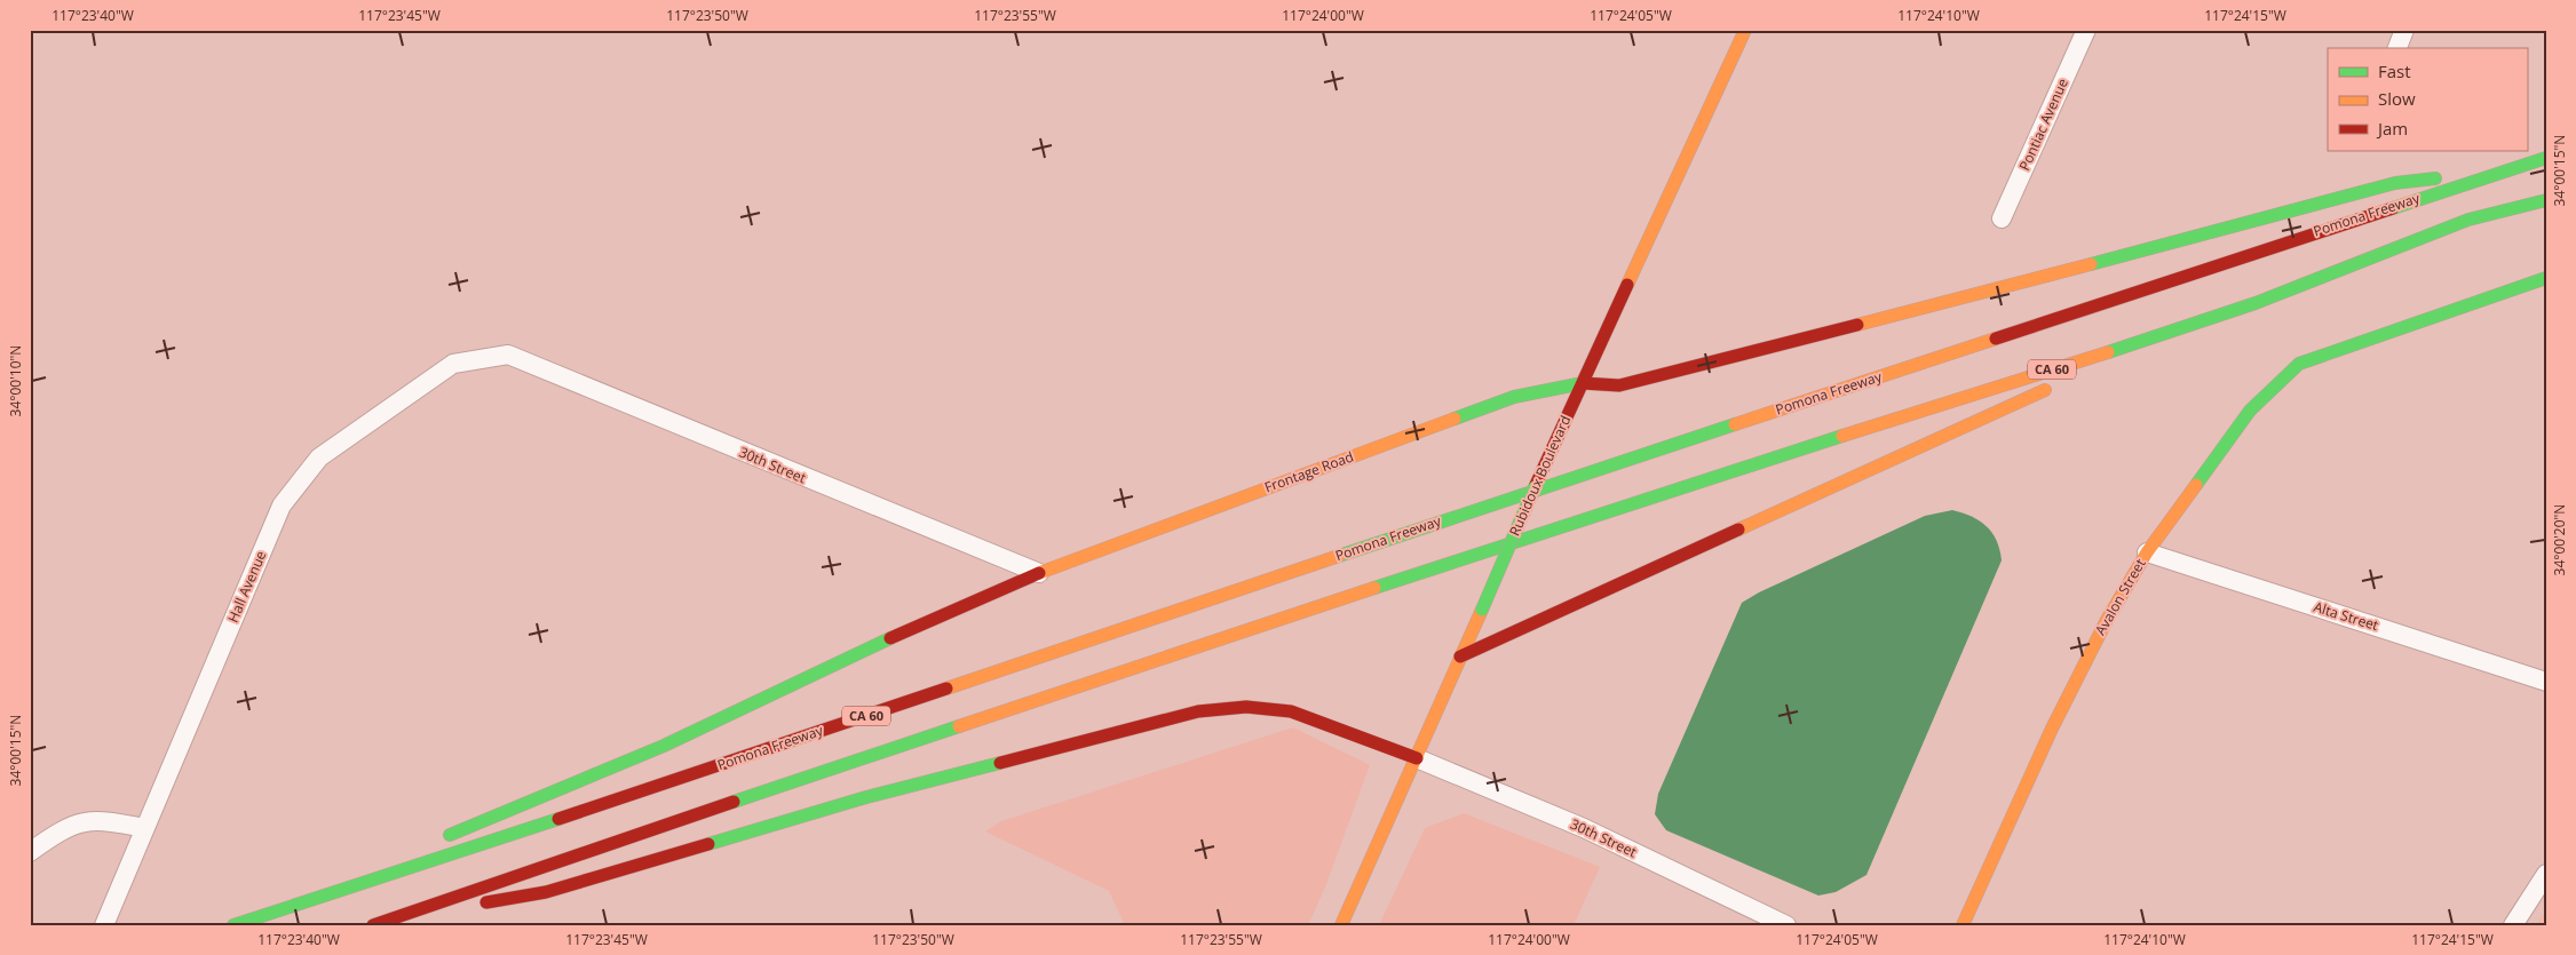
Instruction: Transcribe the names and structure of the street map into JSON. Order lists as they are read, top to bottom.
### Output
{
  "streets": {
    "main road": [
      "Pomona Freeway",
      "CA 60",
      "Frontage Road",
      "Rubidoux Boulevard",
      "Avalon Street"
    ],
    "street": [
      "Pontiac Avenue",
      "30th Street",
      "Hall Avenue",
      "Alta Street"
    ]
  },
  "crossings": [
    ["Pomona Freeway", "Frontage Road"],
    ["30th Street", "Frontage Road"],
    ["30th Street", "Rubidoux Boulevard"],
    ["30th Street", "Hall Avenue"],
    ["Frontage Road", "Rubidoux Boulevard"],
    ["Avalon Street", "Alta Street"]
  ],
  "legend": ["Fast", "Slow", "Jam"],
  "coordinates": [
    "117°23'40\"W",
    "117°23'45\"W",
    "117°23'50\"W",
    "117°23'55\"W",
    "117°24'00\"W",
    "117°24'05\"W",
    "117°24'10\"W",
    "117°24'15\"W",
    "34°00'15\"N",
    "34°00'10\"N",
    "34°00'20\"N"
  ]
}
